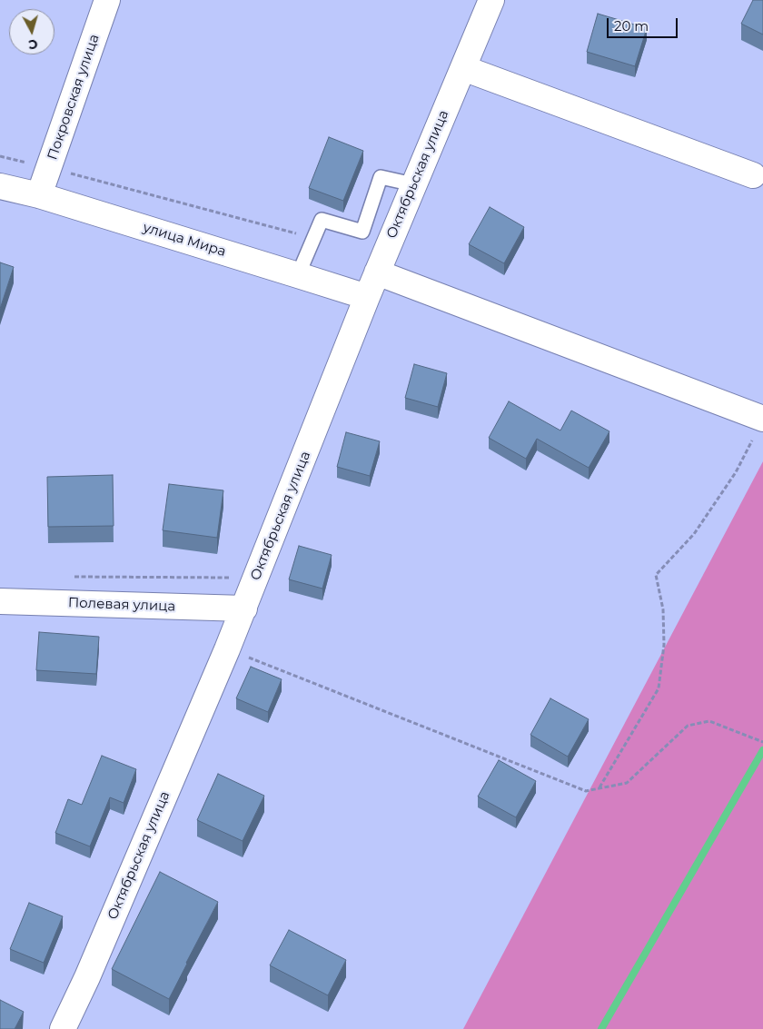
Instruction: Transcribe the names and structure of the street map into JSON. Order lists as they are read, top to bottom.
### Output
{
  "streets": {
    "street": [
      "Покровская улица",
      "Октябрьская улица",
      "улица Мира",
      "Полевая улица"
    ]
  },
  "crossings": [
    ["Покровская улица", "улица Мира"],
    ["Октябрьская улица", "улица Мира"],
    ["Октябрьская улица", "Полевая улица"]
  ],
  "scale_bar": "20 m",
  "north": "bottom"
}
